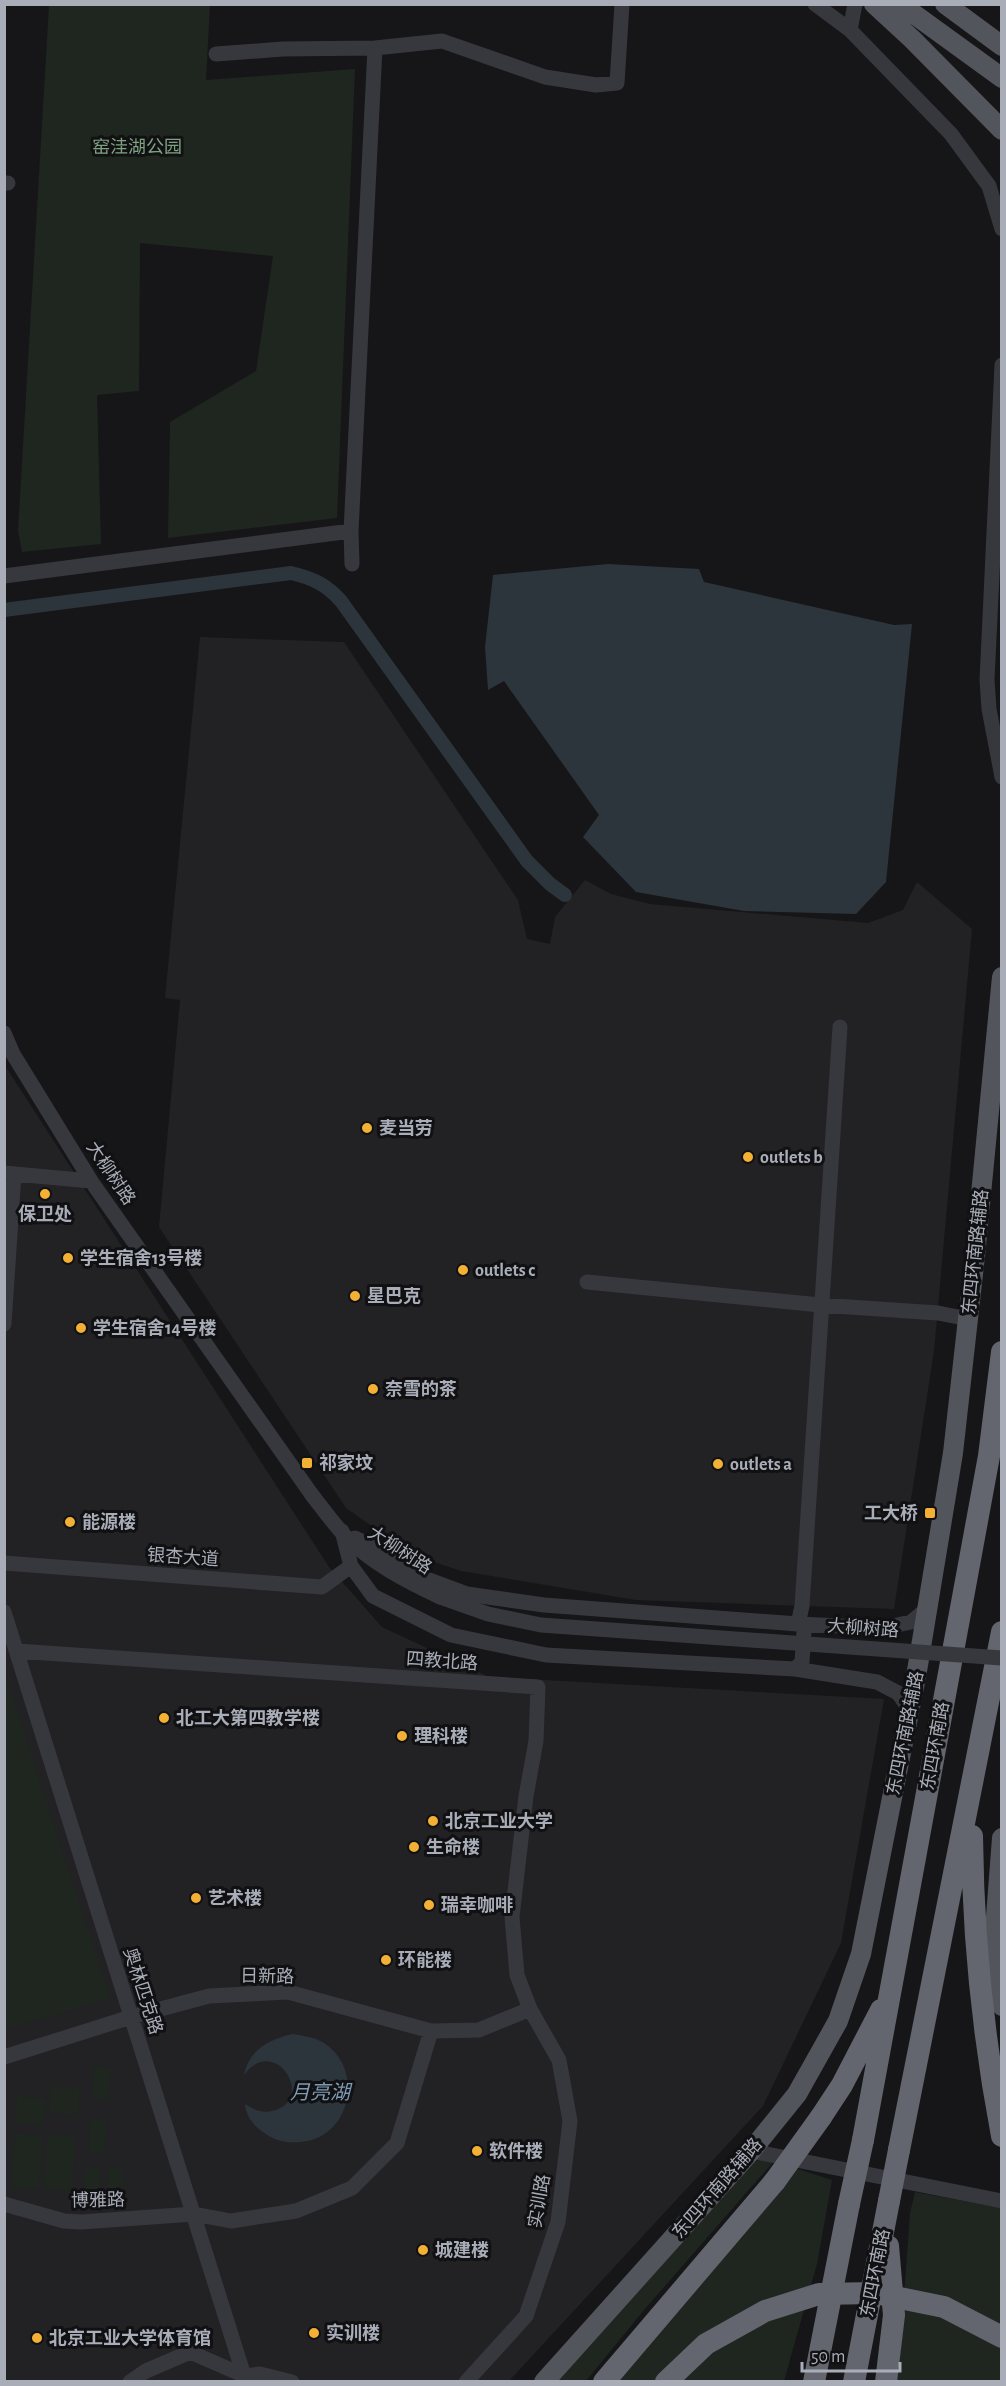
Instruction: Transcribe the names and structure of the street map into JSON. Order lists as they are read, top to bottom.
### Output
{
  "streets": {
    "highway": ["东四环南路"],
    "main road": ["东四环南路辅路"],
    "street": [
      "大柳树路",
      "银杏大道",
      "四教北路",
      "日新路",
      "奥林匹克路",
      "博雅路",
      "实训路"
    ]
  },
  "crossings": [
    ["四教北路", "日新路"],
    ["四教北路", "奥林匹克路"],
    ["四教北路", "实训路"],
    ["日新路", "奥林匹克路"],
    ["日新路", "博雅路"],
    ["日新路", "实训路"],
    ["奥林匹克路", "博雅路"]
  ],
  "water": ["月亮湖"],
  "parks": ["窑洼湖公园"],
  "places": {
    "other": [
      "麦当劳",
      "outlets b",
      "保卫处",
      "学生宿舍13号楼",
      "outlets c",
      "星巴克",
      "学生宿舍14号楼",
      "奈雪的茶",
      "outlets a",
      "能源楼",
      "北工大第四教学楼",
      "理科楼",
      "北京工业大学",
      "生命楼",
      "艺术楼",
      "瑞幸咖啡",
      "环能楼",
      "软件楼",
      "城建楼",
      "实训楼",
      "北京工业大学体育馆"
    ],
    "transit": ["祁家坟", "工大桥"]
  },
  "scale_bar": "50 m"
}
